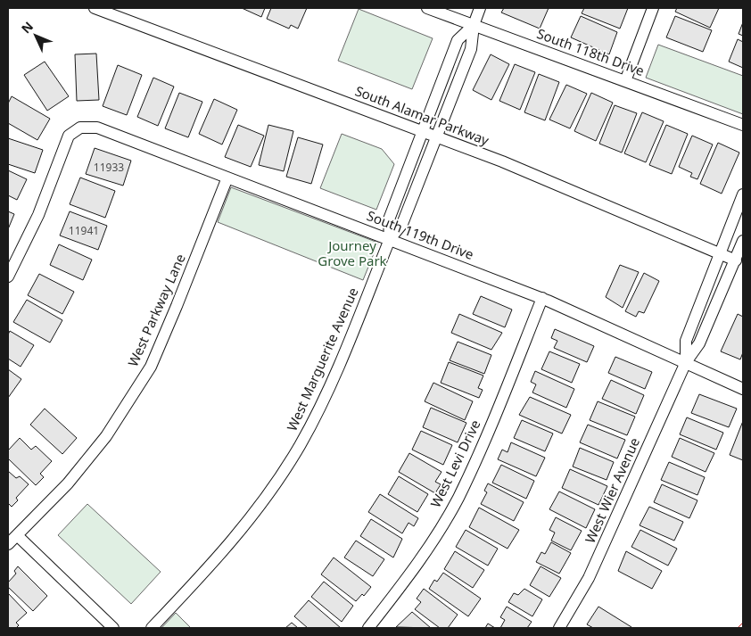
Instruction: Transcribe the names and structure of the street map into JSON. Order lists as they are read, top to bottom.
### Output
{
  "streets": {
    "street": [
      "South 118th Drive",
      "South Alamar Parkway",
      "South 119th Drive",
      "West Parkway Lane",
      "West Marguerite Avenue",
      "West Levi Drive",
      "West Wier Avenue"
    ]
  },
  "crossings": [
    ["South 118th Drive", "West Marguerite Avenue"],
    ["South Alamar Parkway", "West Marguerite Avenue"],
    ["South Alamar Parkway", "West Wier Avenue"],
    ["South 119th Drive", "West Parkway Lane"],
    ["South 119th Drive", "West Marguerite Avenue"],
    ["South 119th Drive", "West Levi Drive"],
    ["South 119th Drive", "West Wier Avenue"]
  ],
  "parks": ["Journey Grove Park"],
  "house_numbers": ["11933", "11941"],
  "north": "top left"
}
